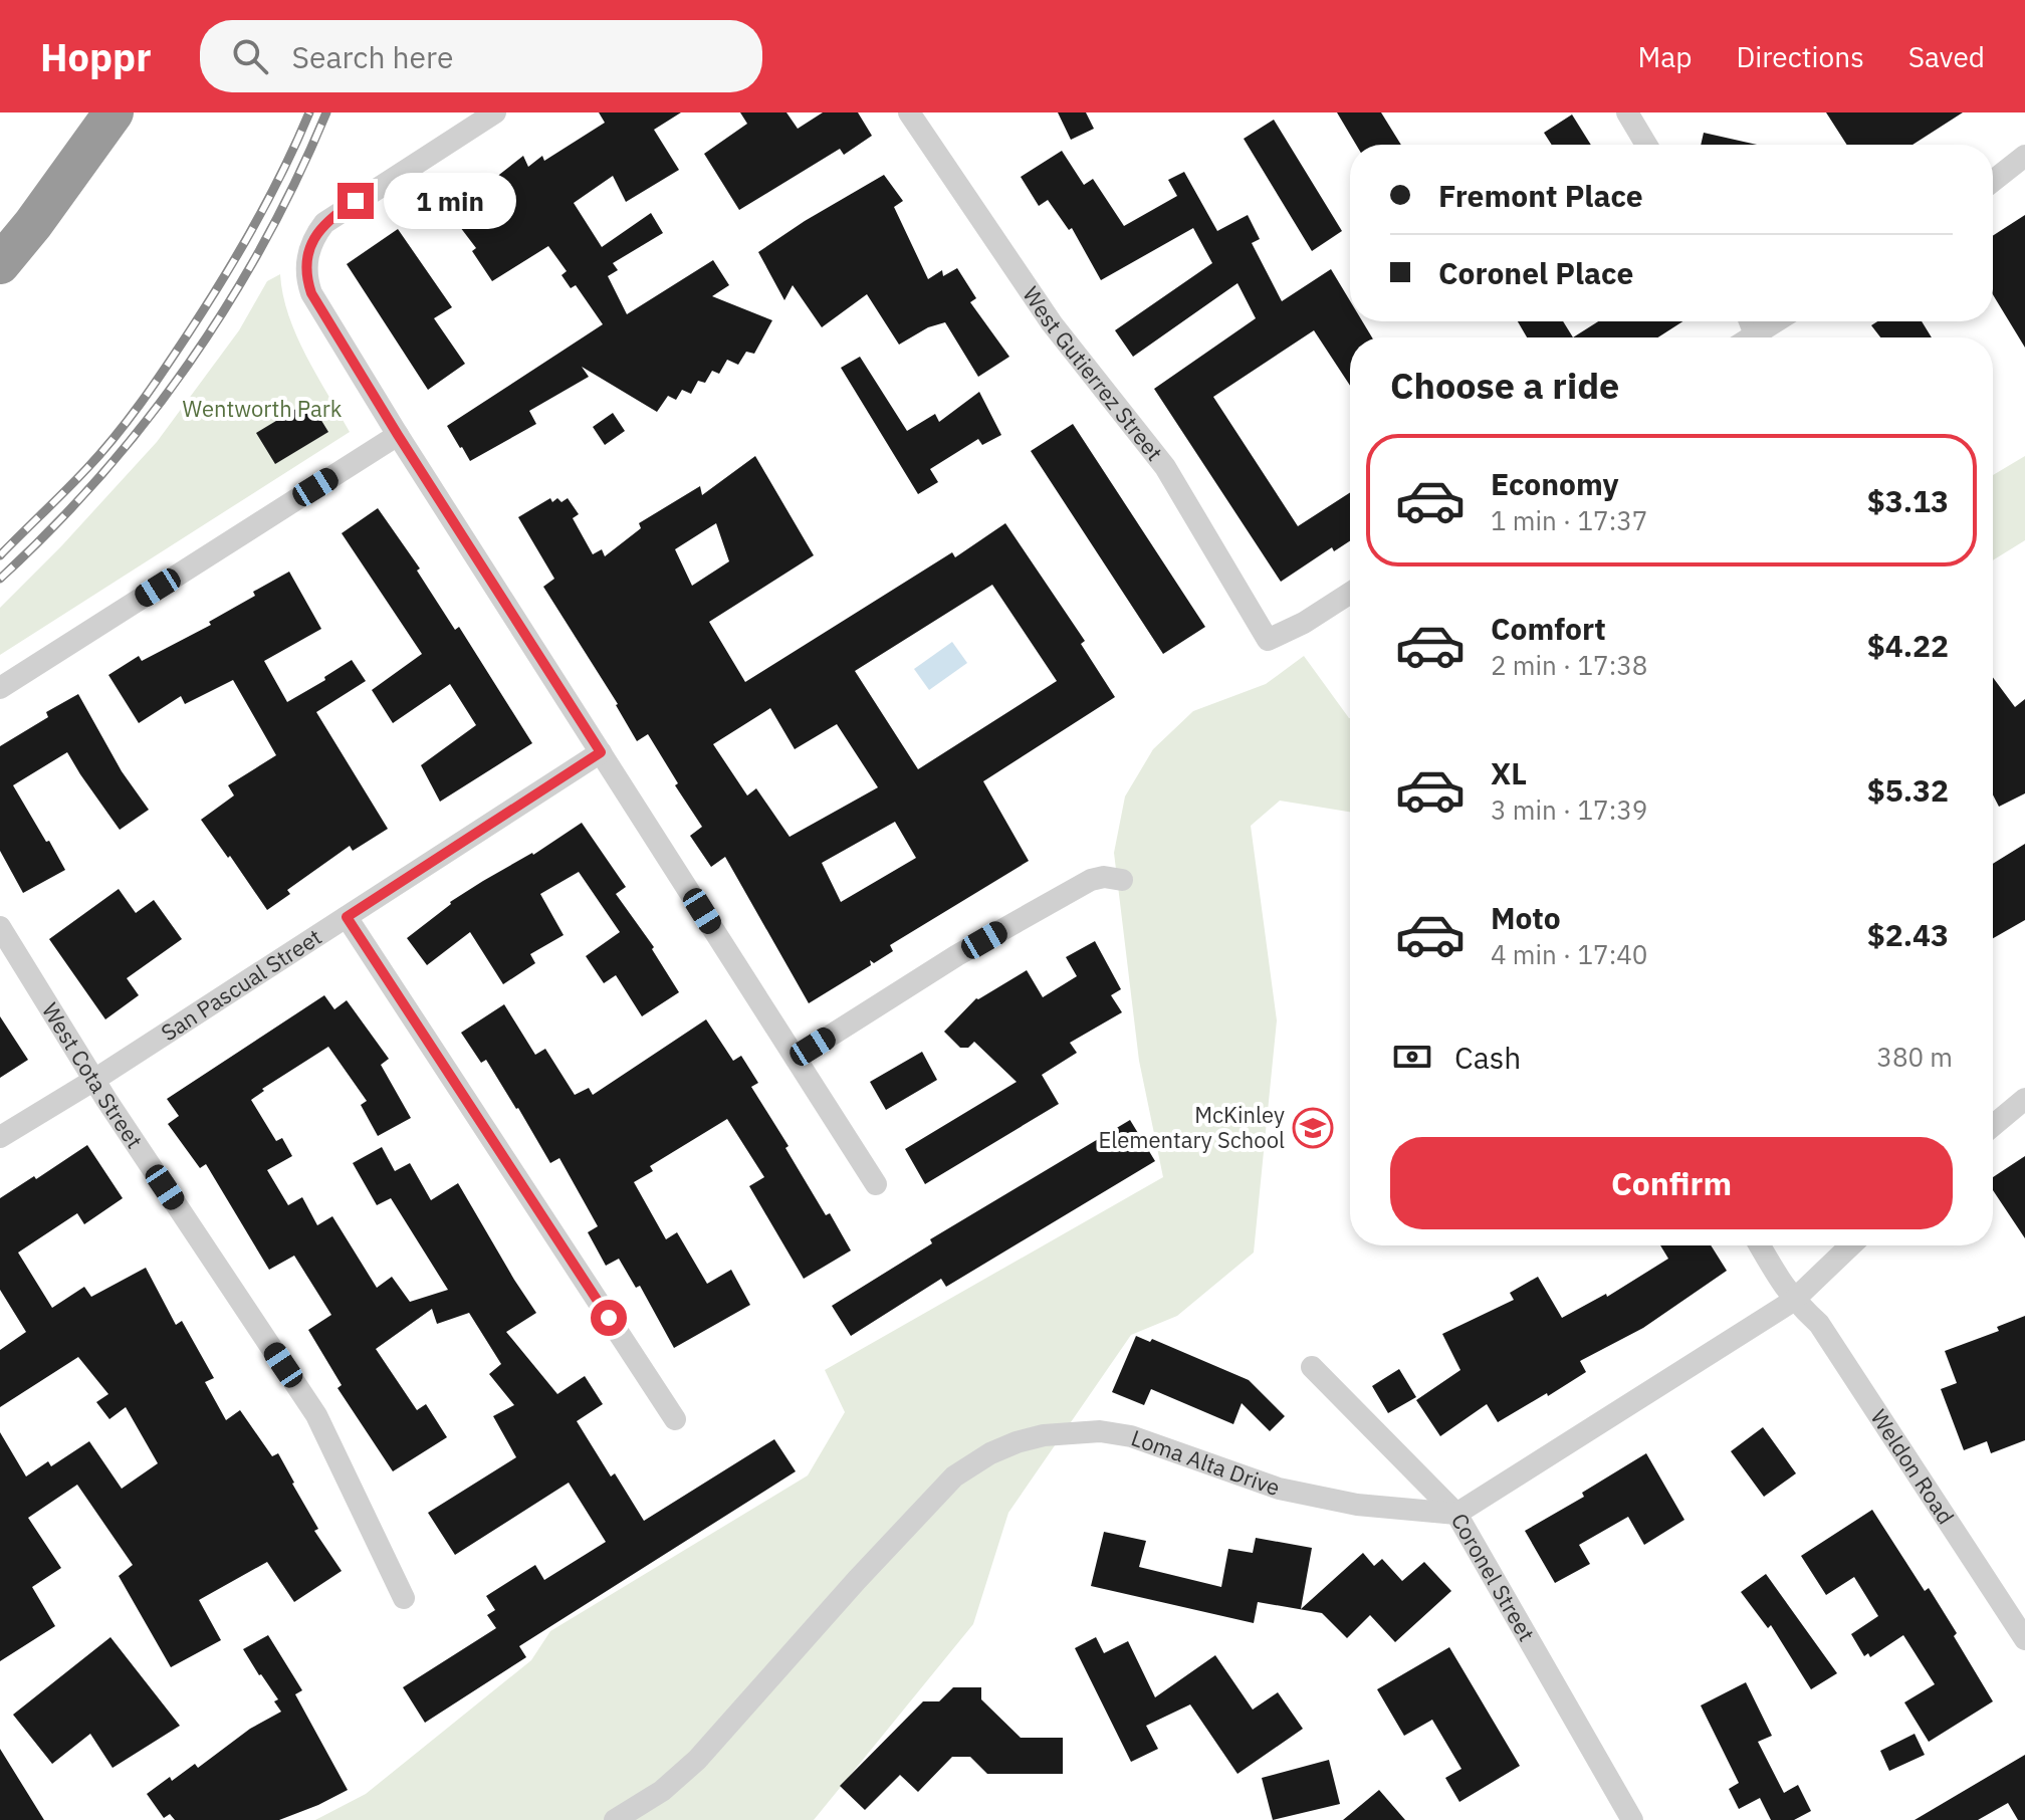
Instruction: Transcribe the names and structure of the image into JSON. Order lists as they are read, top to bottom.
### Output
{
  "streets": {
    "street": [
      "West Gutierrez Street",
      "San Pascual Street",
      "West Cota Street",
      "Loma Alta Drive",
      "Weldon Road",
      "Coronel Street"
    ]
  },
  "crossings": [
    ["San Pascual Street", "West Cota Street"],
    ["Loma Alta Drive", "Coronel Street"]
  ],
  "parks": ["Wentworth Park"],
  "places": {
    "school or university": ["McKinley Elementary School"]
  },
  "page": {
    "header": "Hoppr",
    "search": "Search here",
    "nav": ["Map", "Directions", "Saved"],
    "banner": ["Fremont Place", "Coronel Place"],
    "bubble": "1 min",
    "heading": "Choose a ride",
    "list": [
      {
        "name": "Economy",
        "note": "1 min · 17:37",
        "value": "$3.13"
      },
      {
        "name": "Comfort",
        "note": "2 min · 17:38",
        "value": "$4.22"
      },
      {
        "name": "XL",
        "note": "3 min · 17:39",
        "value": "$5.32"
      },
      {
        "name": "Moto",
        "note": "4 min · 17:40",
        "value": "$2.43"
      }
    ],
    "pay": ["Cash", "380 m"],
    "buttons": "Confirm"
  }
}
